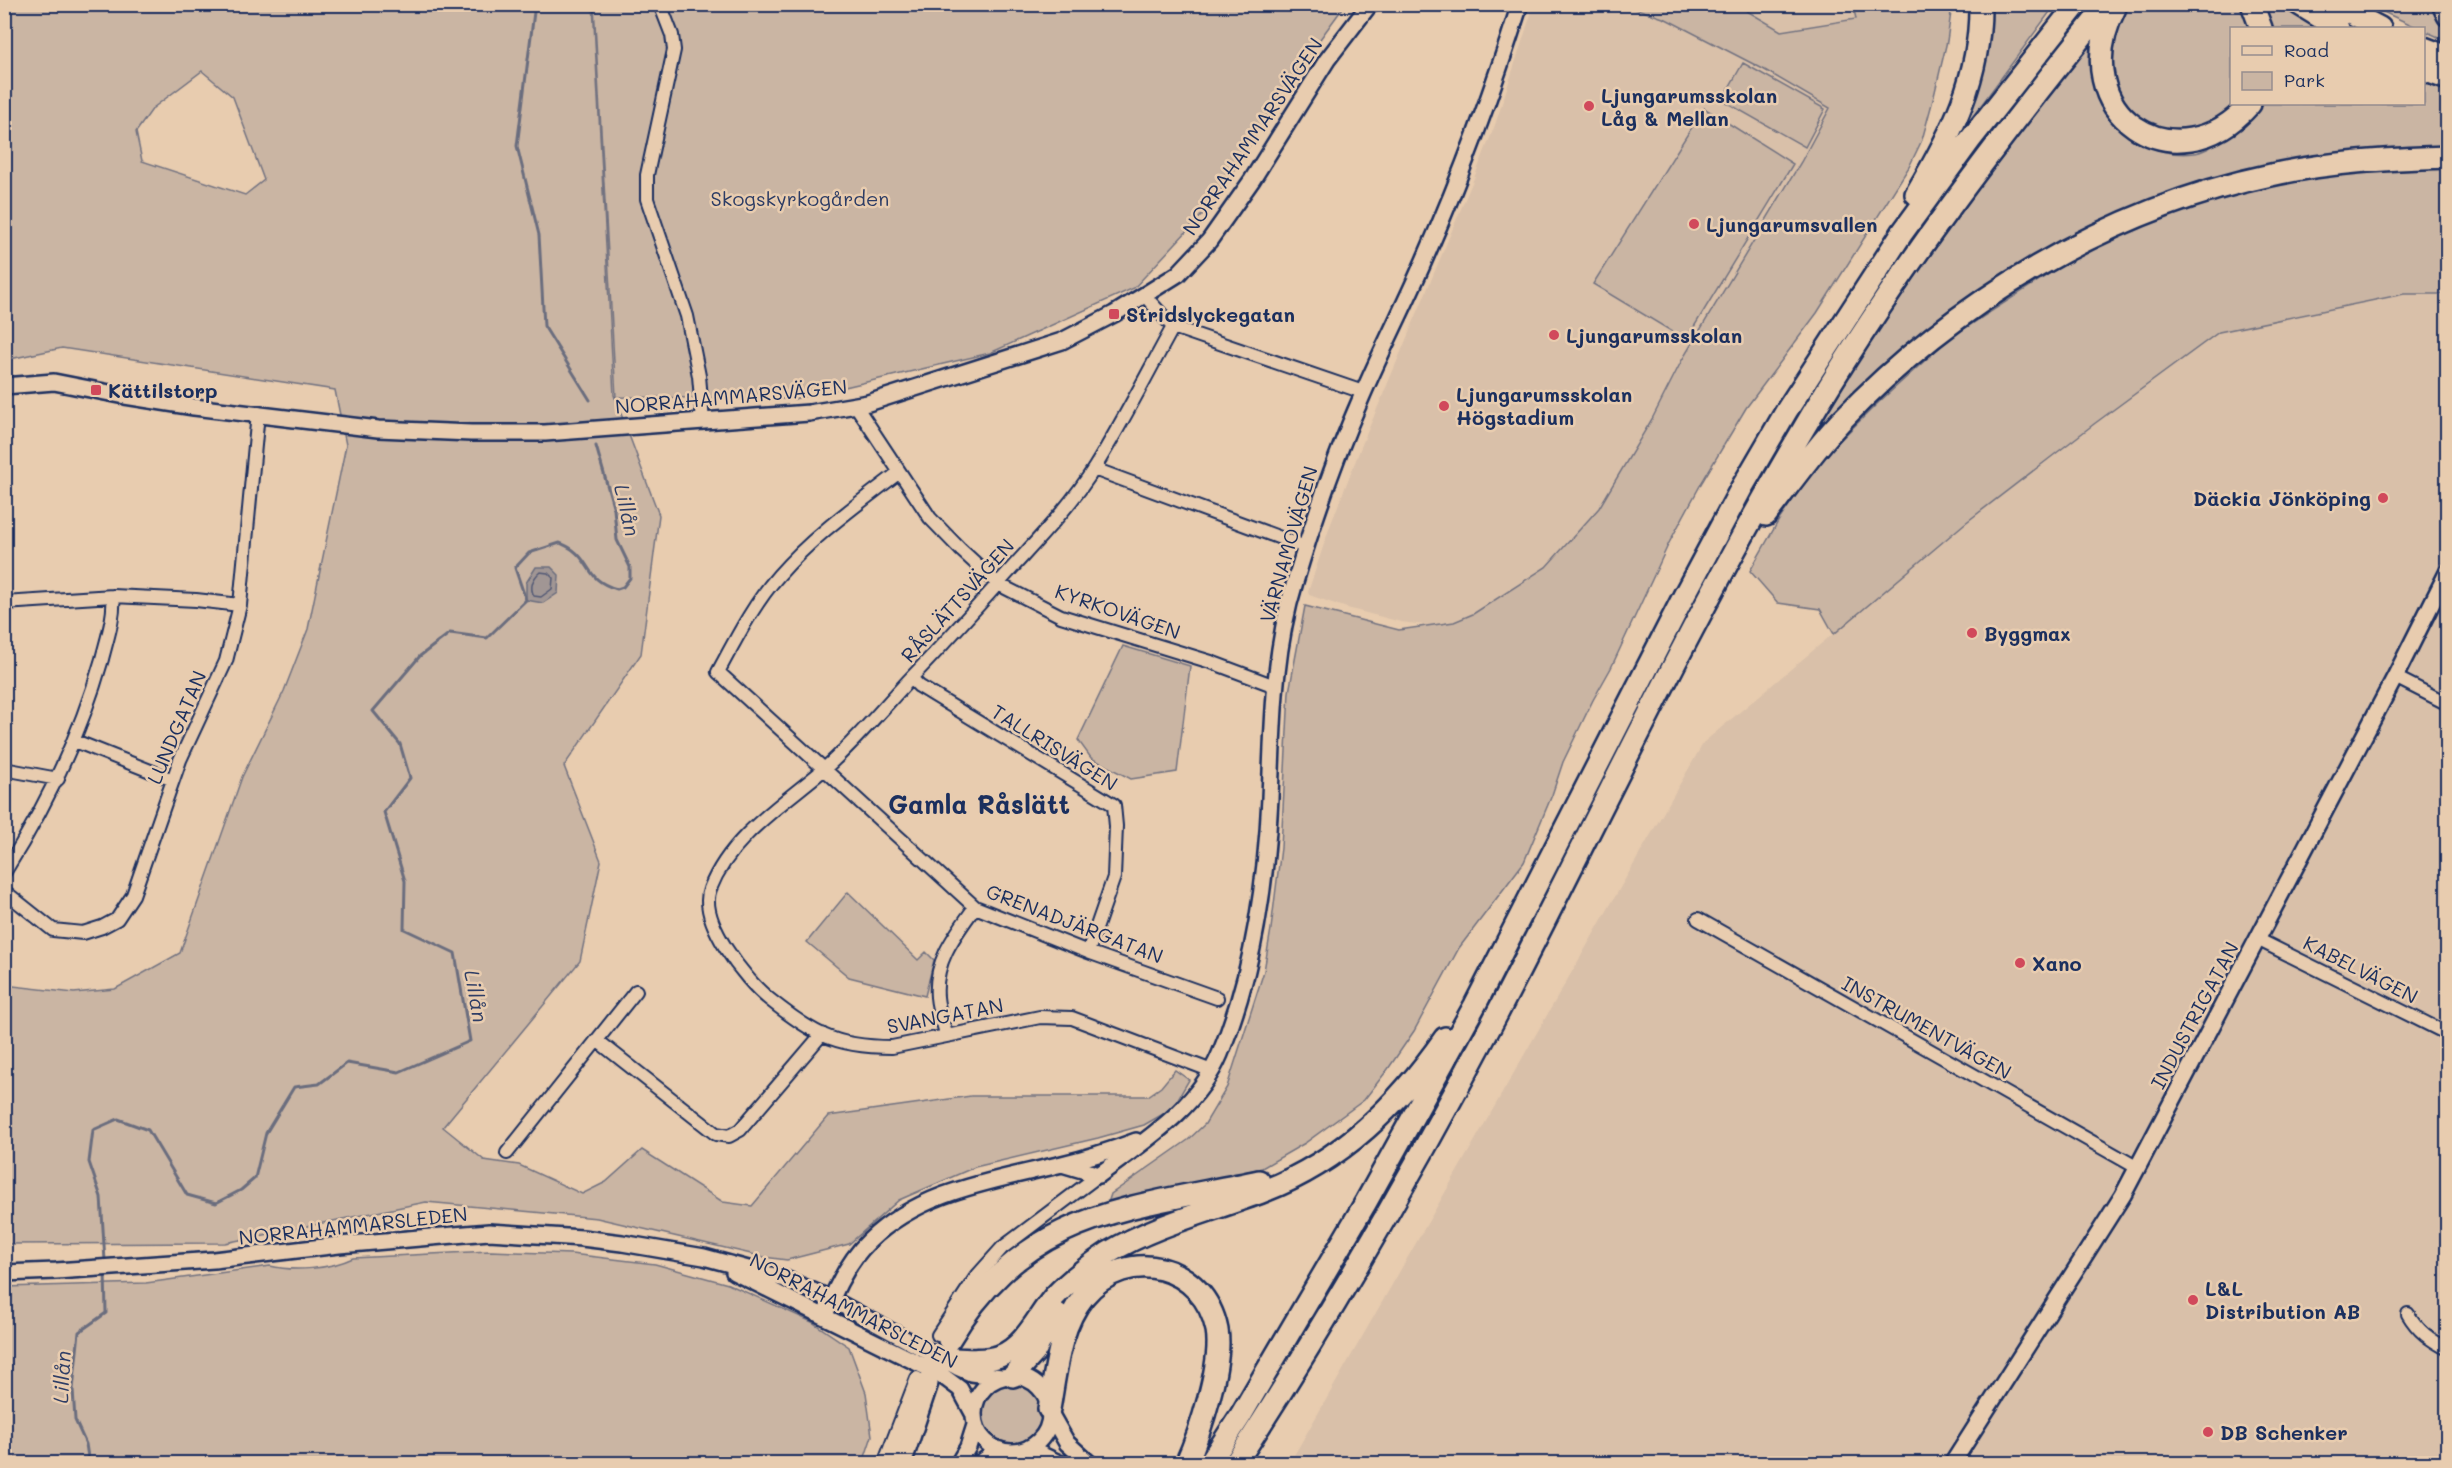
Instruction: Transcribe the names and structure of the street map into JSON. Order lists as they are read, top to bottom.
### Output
{
  "streets": {
    "street": [
      "NORRAHAMMARSVÄGEN",
      "VÄRNAMOVÄGEN",
      "RÅSLÄTTSVÄGEN",
      "KYRKOVÄGEN",
      "LUNDGATAN",
      "TALLRISVÄGEN",
      "GRENADJÄRGATAN",
      "KABELVÄGEN",
      "SVANGATAN",
      "INDUSTRIGATAN",
      "INSTRUMENTVÄGEN",
      "NORRAHAMMARSLEDEN"
    ]
  },
  "crossings": [
    ["NORRAHAMMARSVÄGEN", "KYRKOVÄGEN"],
    ["NORRAHAMMARSVÄGEN", "LUNDGATAN"],
    ["VÄRNAMOVÄGEN", "KYRKOVÄGEN"],
    ["VÄRNAMOVÄGEN", "SVANGATAN"],
    ["VÄRNAMOVÄGEN", "NORRAHAMMARSLEDEN"],
    ["RÅSLÄTTSVÄGEN", "KYRKOVÄGEN"],
    ["RÅSLÄTTSVÄGEN", "TALLRISVÄGEN"],
    ["RÅSLÄTTSVÄGEN", "GRENADJÄRGATAN"],
    ["RÅSLÄTTSVÄGEN", "SVANGATAN"],
    ["KYRKOVÄGEN", "GRENADJÄRGATAN"],
    ["TALLRISVÄGEN", "GRENADJÄRGATAN"],
    ["KABELVÄGEN", "INDUSTRIGATAN"],
    ["INDUSTRIGATAN", "INSTRUMENTVÄGEN"]
  ],
  "districts": ["Gamla Råslätt"],
  "water": ["Lillån"],
  "parks": ["Skogskyrkogården"],
  "places": {
    "other": [
      "Ljungarumsskolan Låg & Mellan",
      "Ljungarumsvallen",
      "Ljungarumsskolan",
      "Ljungarumsskolan Högstadium",
      "Däckia Jönköping",
      "Byggmax",
      "Xano",
      "L&L Distribution AB",
      "DB Schenker"
    ],
    "transit": ["Stridslyckegatan", "Kättilstorp"]
  },
  "legend": ["Road", "Park"]
}
